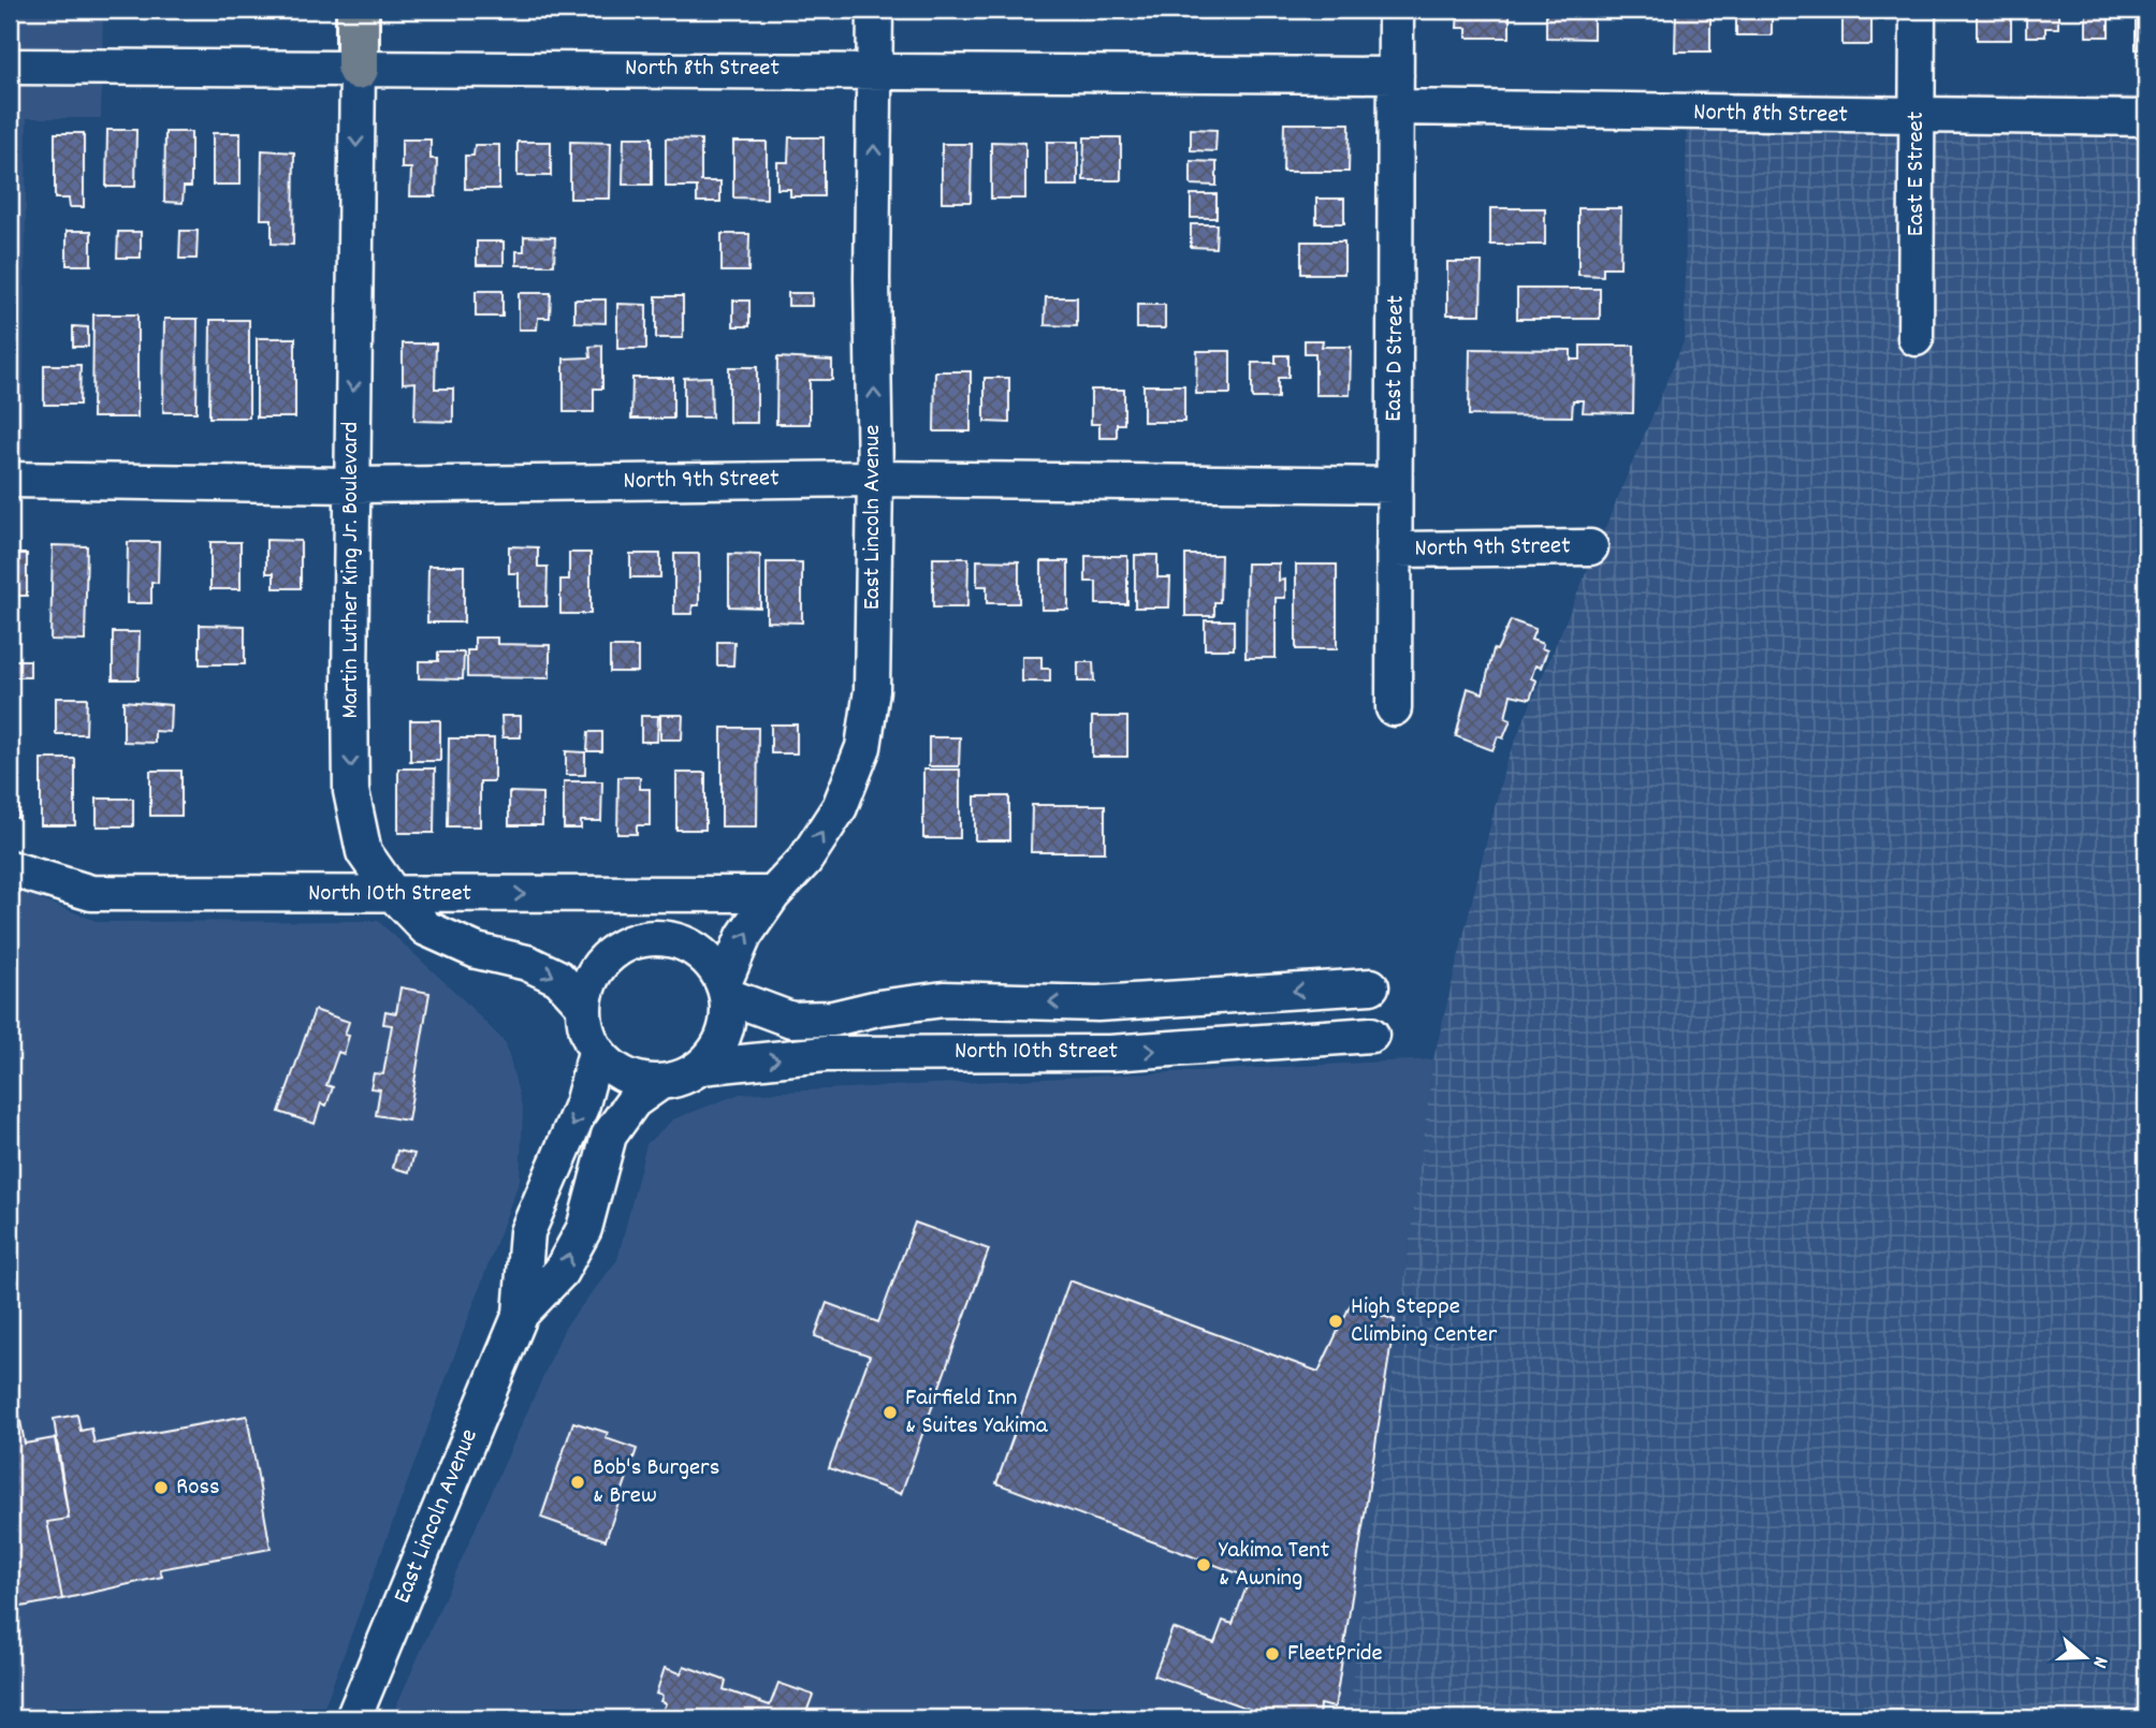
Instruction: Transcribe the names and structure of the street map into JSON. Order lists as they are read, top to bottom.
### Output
{
  "streets": {
    "main road": ["Martin Luther King Jr. Boulevard"],
    "street": [
      "North 8th Street",
      "East E Street",
      "East D Street",
      "North 9th Street",
      "East Lincoln Avenue",
      "North 10th Street"
    ]
  },
  "crossings": [
    ["North 8th Street", "East E Street"],
    ["North 8th Street", "East D Street"],
    ["North 8th Street", "East Lincoln Avenue"],
    ["North 8th Street", "Martin Luther King Jr. Boulevard"],
    ["East D Street", "North 9th Street"],
    ["North 9th Street", "East Lincoln Avenue"],
    ["North 9th Street", "Martin Luther King Jr. Boulevard"],
    ["East Lincoln Avenue", "Martin Luther King Jr. Boulevard"],
    ["East Lincoln Avenue", "North 10th Street"],
    ["Martin Luther King Jr. Boulevard", "North 10th Street"]
  ],
  "one_way": ["Martin Luther King Jr. Boulevard"],
  "places": [
    "High Steppe Climbing Center",
    "Fairfield Inn & Suites Yakima",
    "Bob's Burgers & Brew",
    "Ross",
    "Yakima Tent & Awning",
    "FleetPride"
  ],
  "north": "right"
}
